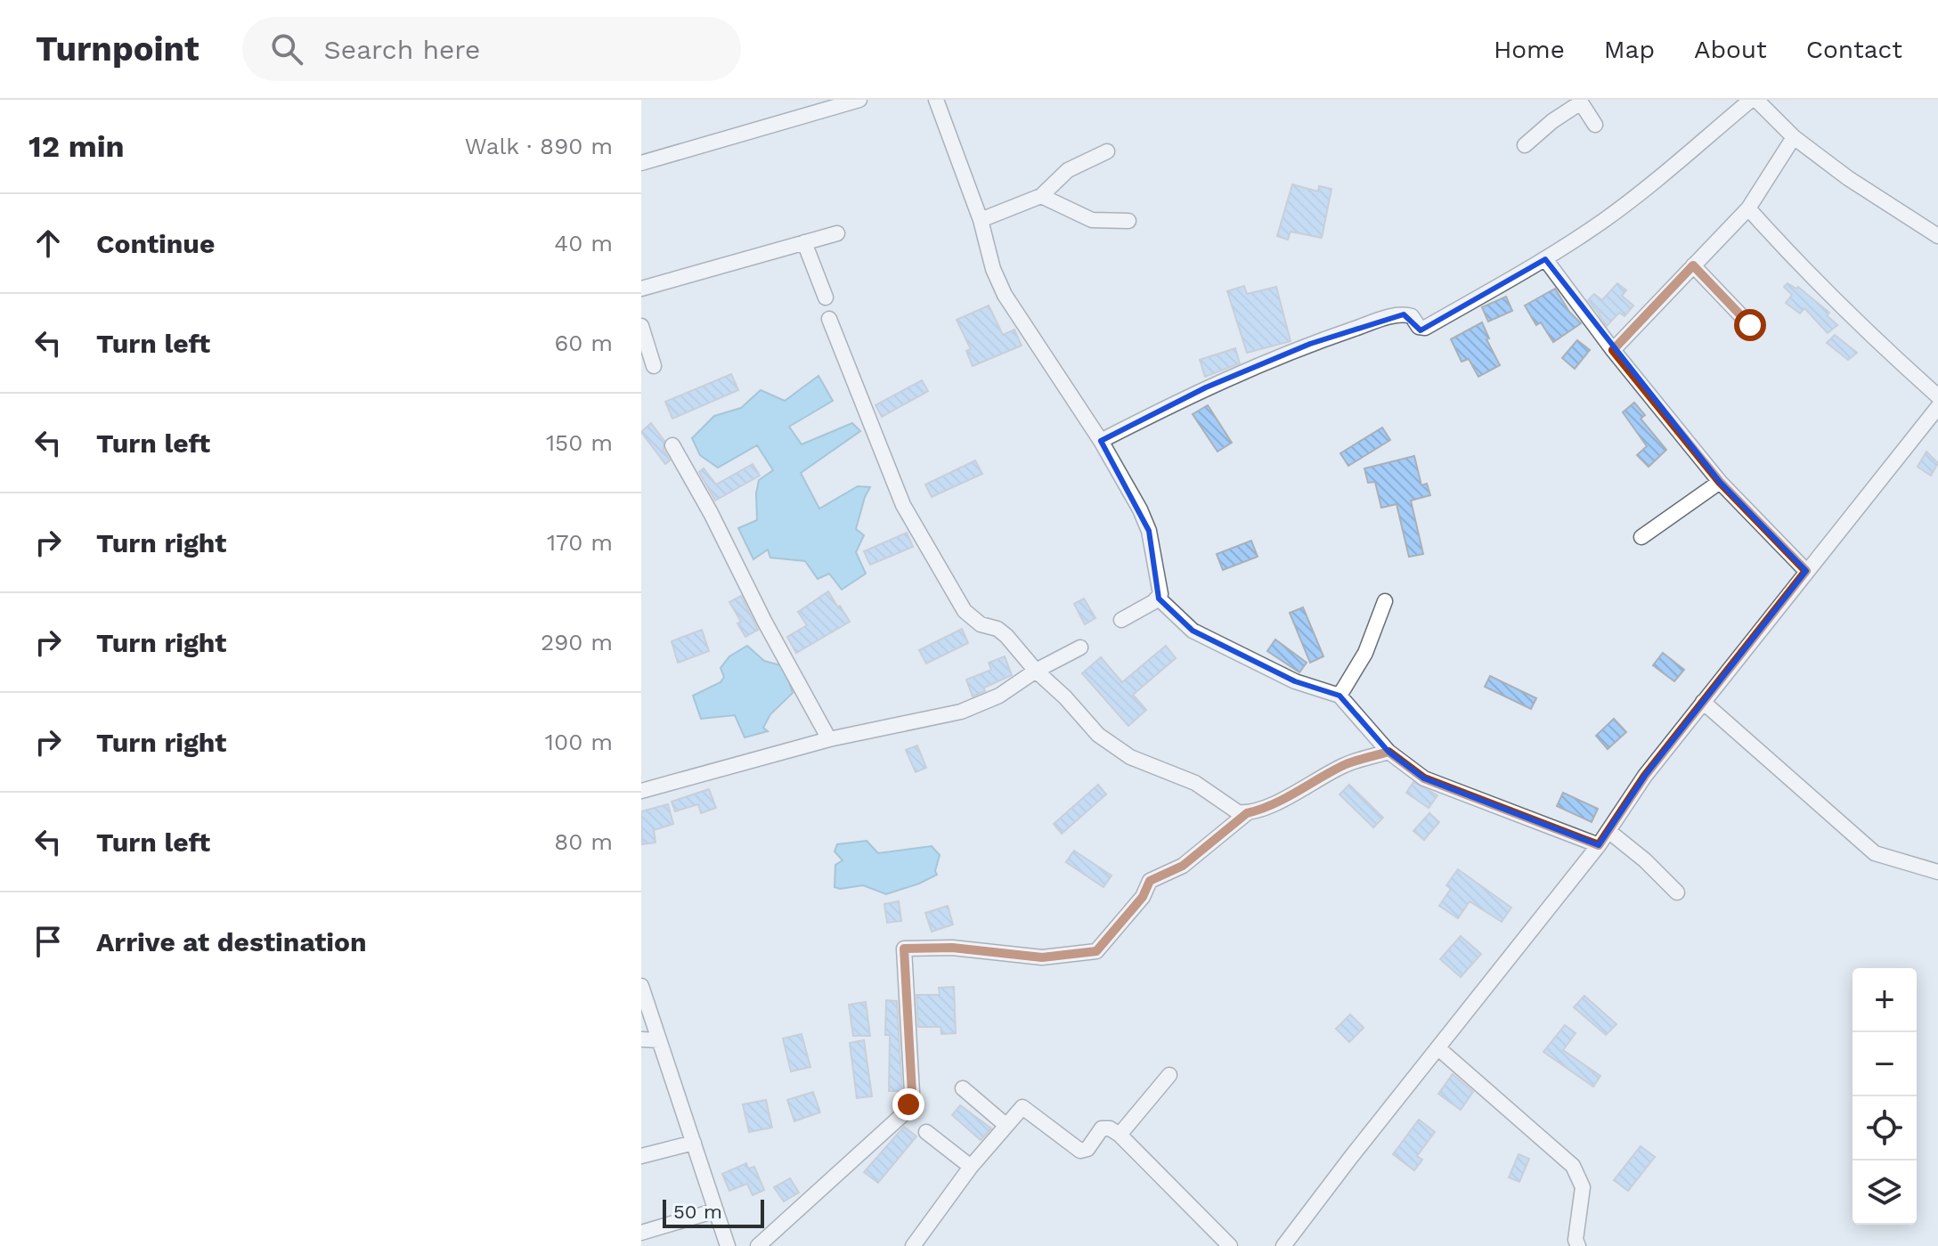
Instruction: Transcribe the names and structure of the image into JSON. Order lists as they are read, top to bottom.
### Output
{
  "scale_bar": "50 m",
  "page": {
    "header": "Turnpoint",
    "search": "Search here",
    "nav": [
      "Home",
      "Map",
      "About",
      "Contact"
    ],
    "heading": ["12 min", "Walk · 890 m"],
    "list": [
      ["Continue", "40 m"],
      ["Turn left", "60 m"],
      ["Turn left", "150 m"],
      ["Turn right", "170 m"],
      ["Turn right", "290 m"],
      ["Turn right", "100 m"],
      ["Turn left", "80 m"],
      "Arrive at destination"
    ],
    "map_buttons": ["+", "−"],
    "scale": "50 m"
  }
}
